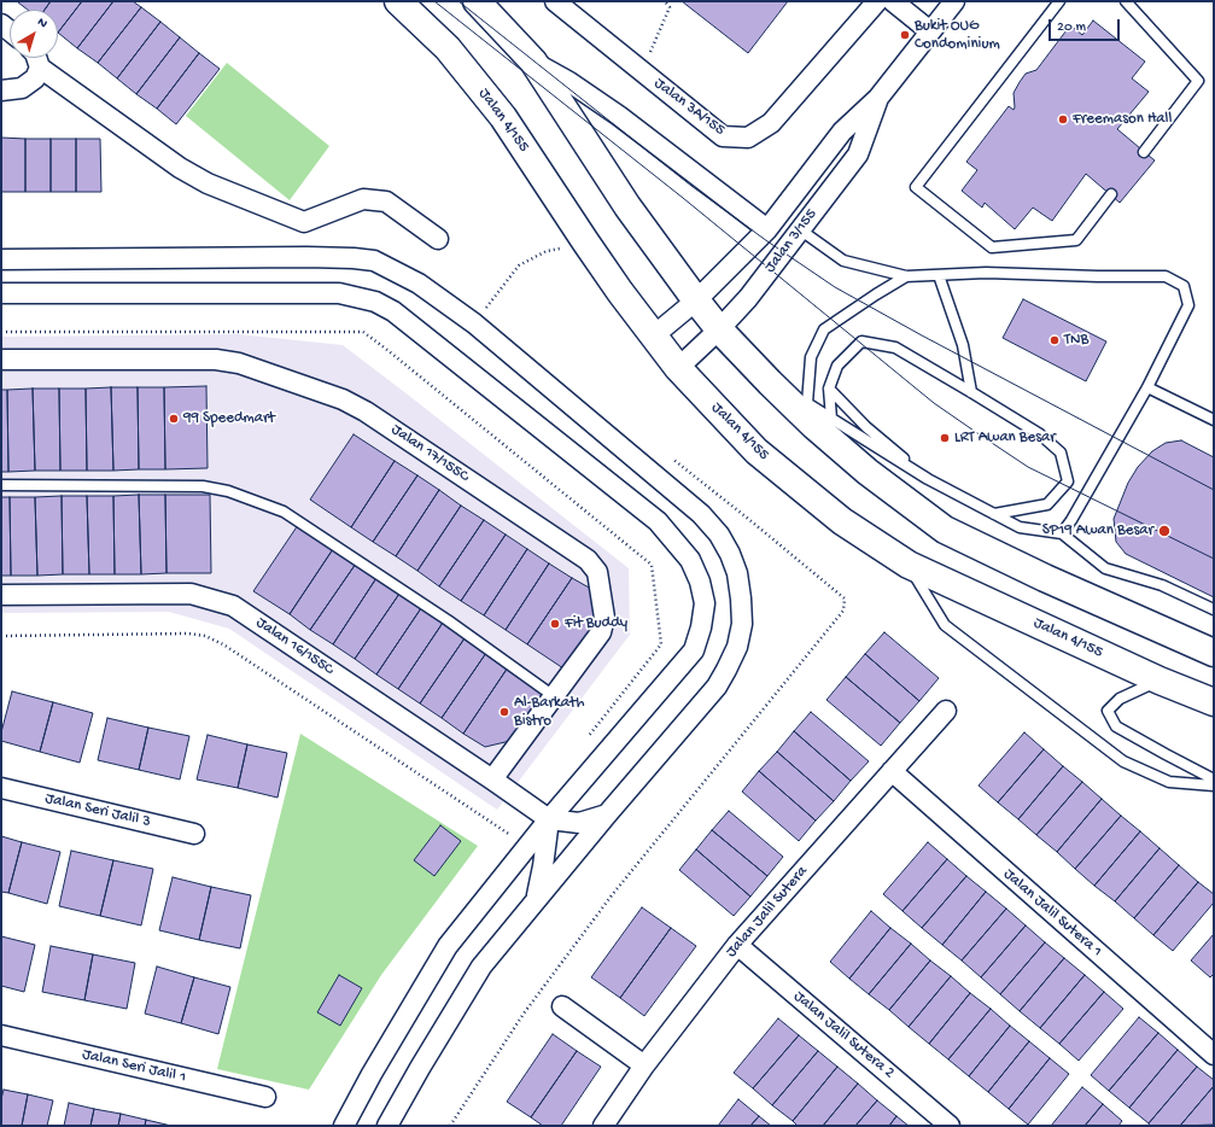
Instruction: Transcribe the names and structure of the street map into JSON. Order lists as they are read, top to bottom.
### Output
{
  "streets": {
    "street": [
      "Jalan 3A/155",
      "Jalan 4/155",
      "Jalan 3/155",
      "Jalan 17/155C",
      "Jalan 16/155C",
      "Jalan Seri Jalil 3",
      "Jalan Jalil Sutera",
      "Jalan Jalil Sutera 1",
      "Jalan Jalil Sutera 2",
      "Jalan Seri Jalil 1"
    ]
  },
  "crossings": [
    ["Jalan 4/155", "Jalan 3/155"],
    ["Jalan 17/155C", "Jalan 16/155C"],
    ["Jalan Jalil Sutera", "Jalan Jalil Sutera 1"],
    ["Jalan Jalil Sutera", "Jalan Jalil Sutera 2"]
  ],
  "places": [
    "Bukit OUG Condominium",
    "Freemason Hall",
    "TNB",
    "99 Speedmart",
    "LRT Awan Besar",
    "SP19 Awan Besar",
    "Fit Buddy",
    "Al-Barkath Bistro"
  ],
  "scale_bar": "20 m",
  "north": "top right"
}
